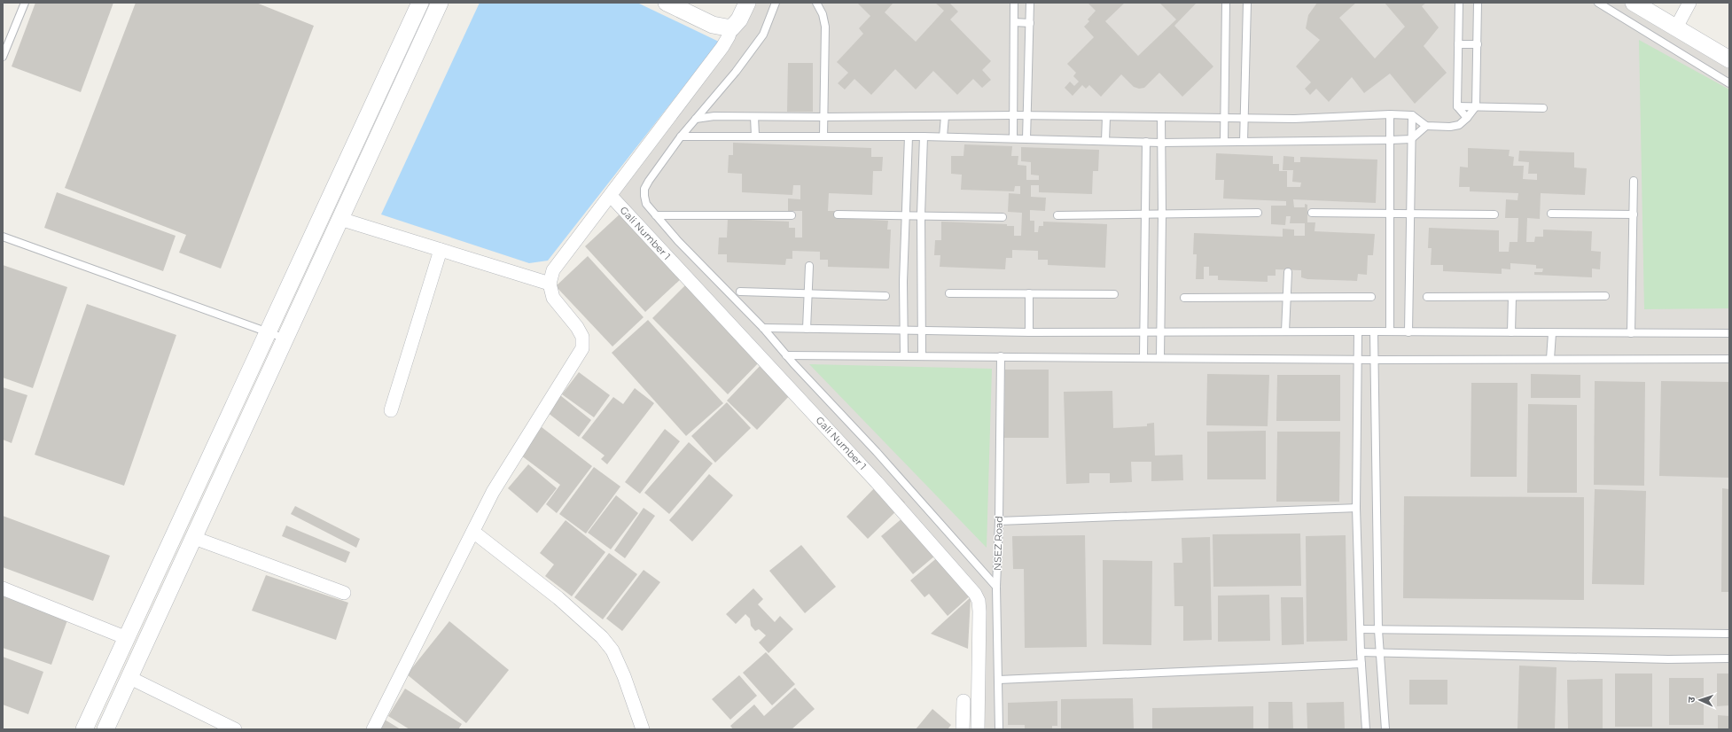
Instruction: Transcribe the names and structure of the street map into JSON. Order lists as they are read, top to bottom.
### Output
{
  "streets": {
    "street": ["Gali Number 1"],
    "lane": ["NSEZ Road"]
  },
  "north": "left"
}
